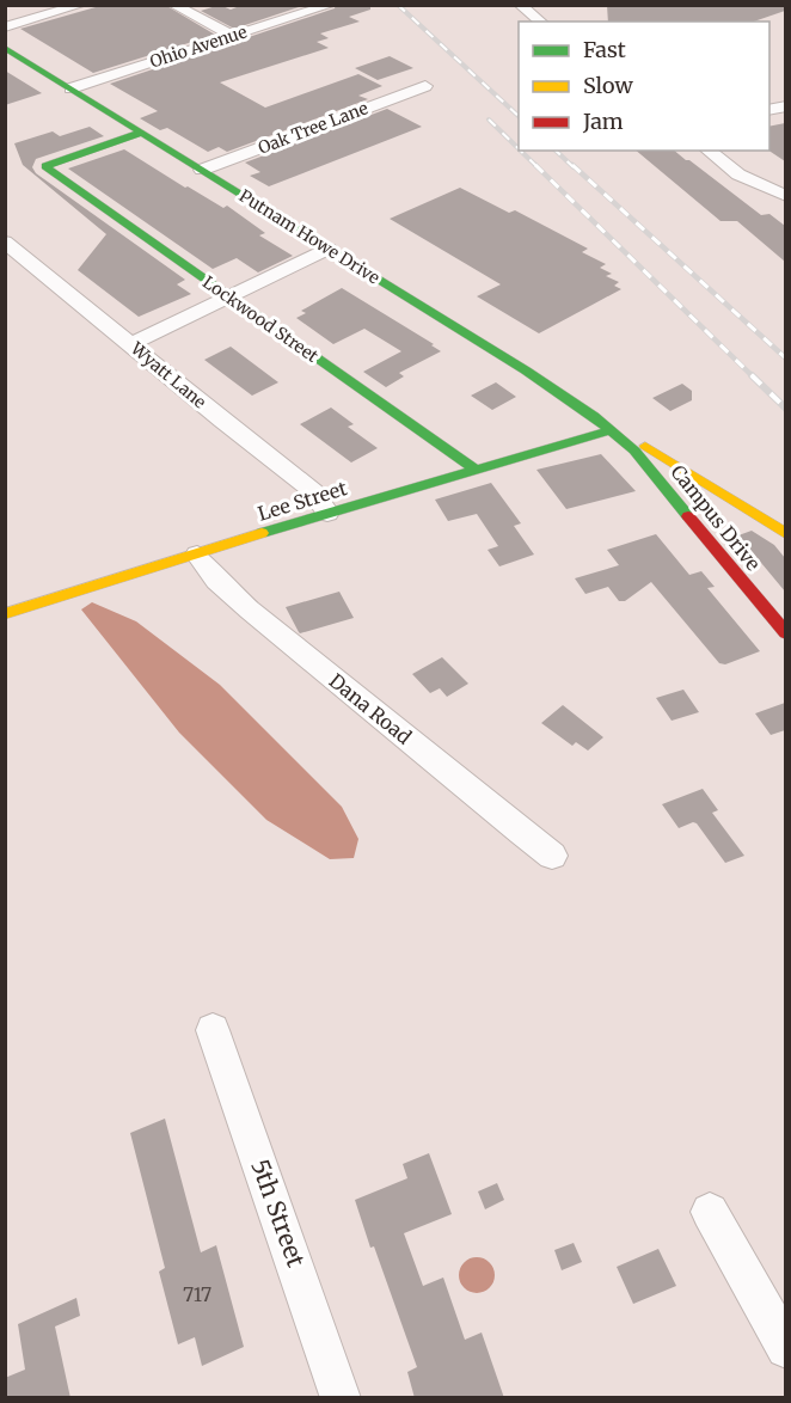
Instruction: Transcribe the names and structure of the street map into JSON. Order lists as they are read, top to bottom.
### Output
{
  "streets": {
    "street": [
      "Ohio Avenue",
      "Oak Tree Lane",
      "Putnam Howe Drive",
      "Lockwood Street",
      "Wyatt Lane",
      "Lee Street",
      "Campus Drive",
      "Dana Road",
      "5th Street"
    ]
  },
  "crossings": [
    ["Ohio Avenue", "Putnam Howe Drive"],
    ["Oak Tree Lane", "Putnam Howe Drive"],
    ["Putnam Howe Drive", "Lockwood Street"],
    ["Putnam Howe Drive", "Lee Street"],
    ["Putnam Howe Drive", "Campus Drive"],
    ["Lockwood Street", "Lee Street"],
    ["Wyatt Lane", "Lee Street"],
    ["Lee Street", "Campus Drive"],
    ["Lee Street", "Dana Road"]
  ],
  "house_numbers": ["717"],
  "legend": ["Fast", "Slow", "Jam"]
}
